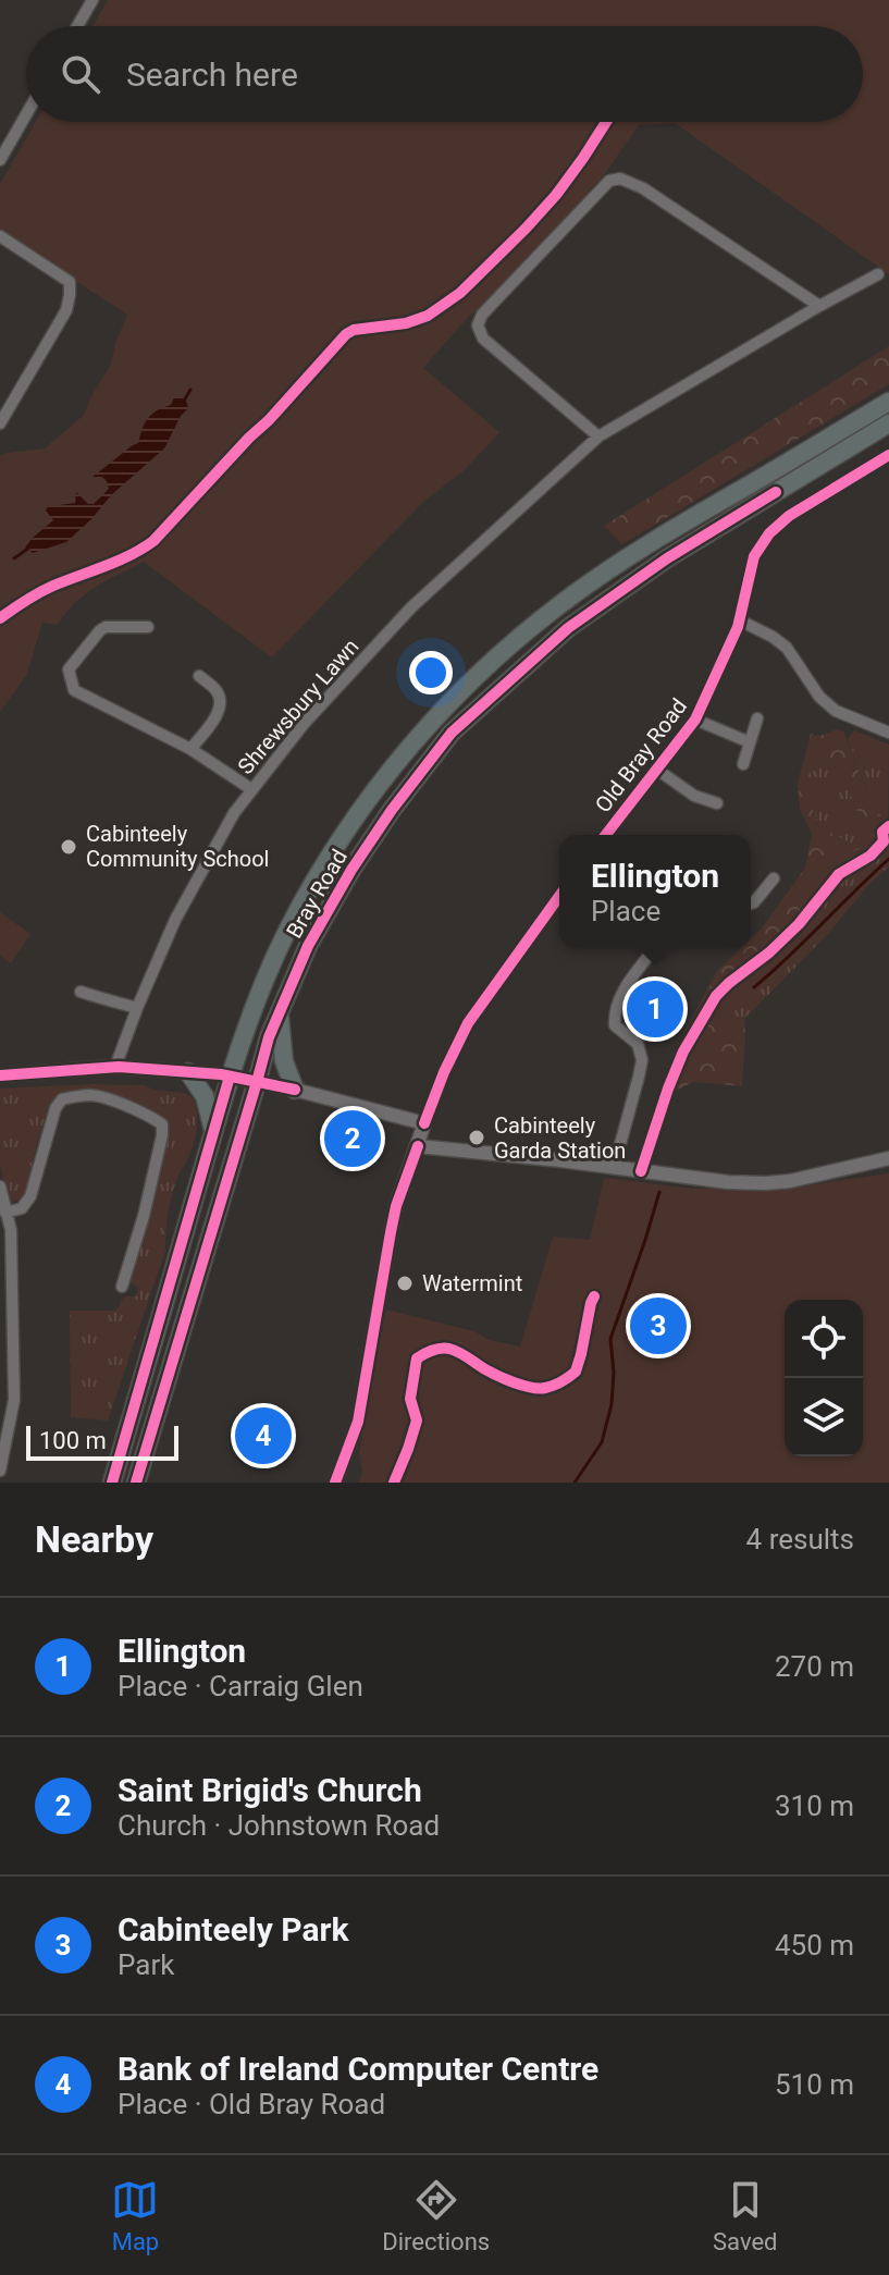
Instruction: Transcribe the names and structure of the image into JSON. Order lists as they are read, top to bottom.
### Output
{
  "streets": {
    "highway": ["Bray Road"],
    "street": ["Shrewsbury Lawn", "Old Bray Road"]
  },
  "places": ["Cabinteely Community School", "Cabinteely Garda Station", "Watermint"],
  "scale_bar": "100 m",
  "page": {
    "search": "Search here",
    "popup": ["Ellington", "Place"],
    "pins": [
      "1",
      "2",
      "3",
      "4"
    ],
    "scale": "100 m",
    "heading": ["Nearby", "4 results"],
    "list": [
      {
        "mark": "1",
        "name": "Ellington",
        "note": "Place · Carraig Glen",
        "value": "270 m"
      },
      {
        "mark": "2",
        "name": "Saint Brigid's Church",
        "note": "Church · Johnstown Road",
        "value": "310 m"
      },
      {
        "mark": "3",
        "name": "Cabinteely Park",
        "note": "Park",
        "value": "450 m"
      },
      {
        "mark": "4",
        "name": "Bank of Ireland Computer Centre",
        "note": "Place · Old Bray Road",
        "value": "510 m"
      }
    ],
    "nav": ["Map", "Directions", "Saved"]
  }
}
